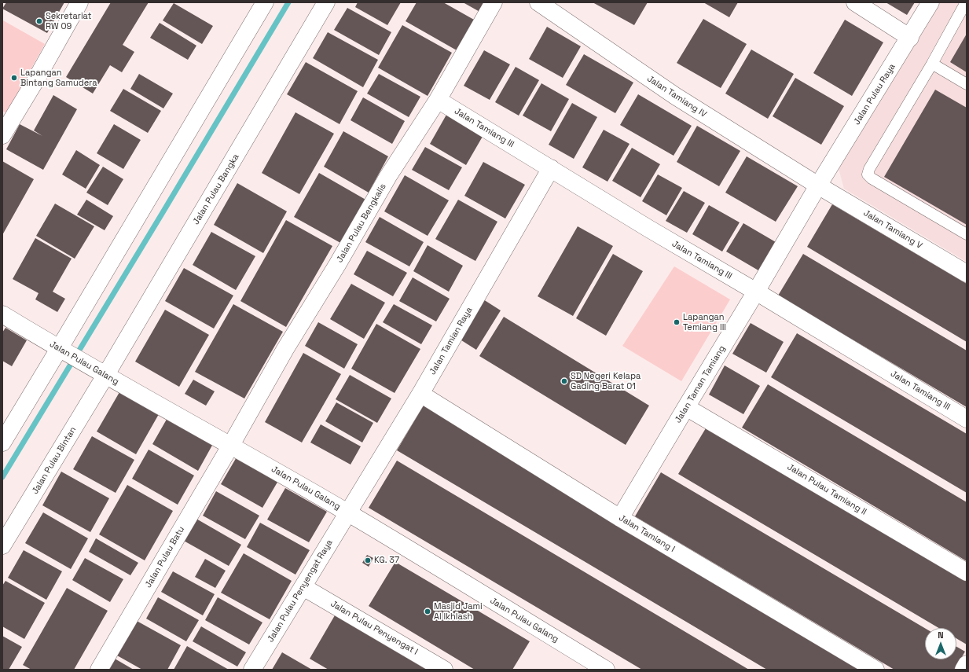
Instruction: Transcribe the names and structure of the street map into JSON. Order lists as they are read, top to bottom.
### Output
{
  "streets": {
    "street": [
      "Jalan Pulau Raya",
      "Jalan Tamiang IV",
      "Jalan Tamiang III",
      "Jalan Pulau Bangka",
      "Jalan Pulau Bengkalis",
      "Jalan Tamiang V",
      "Jalan Tamian Raya",
      "Jalan Pulau Galang",
      "Jalan Taman Tamiang",
      "Jalan Pulau Bintan",
      "Jalan Pulau Tamiang II",
      "Jalan Tamiang I",
      "Jalan Pulau Batu",
      "Jalan Pulau Penyengat Raya",
      "Jalan Pulau Penyengat I"
    ]
  },
  "crossings": [
    ["Jalan Pulau Raya", "Jalan Tamiang IV"],
    ["Jalan Pulau Raya", "Jalan Tamiang V"],
    ["Jalan Pulau Raya", "Jalan Taman Tamiang"],
    ["Jalan Tamiang IV", "Jalan Tamiang V"],
    ["Jalan Tamiang IV", "Jalan Taman Tamiang"],
    ["Jalan Tamiang III", "Jalan Pulau Bengkalis"],
    ["Jalan Tamiang III", "Jalan Tamian Raya"],
    ["Jalan Tamiang III", "Jalan Taman Tamiang"],
    ["Jalan Pulau Bangka", "Jalan Pulau Galang"],
    ["Jalan Pulau Bangka", "Jalan Pulau Bintan"],
    ["Jalan Pulau Bengkalis", "Jalan Pulau Galang"],
    ["Jalan Pulau Bengkalis", "Jalan Pulau Batu"],
    ["Jalan Tamiang V", "Jalan Taman Tamiang"],
    ["Jalan Tamian Raya", "Jalan Pulau Galang"],
    ["Jalan Tamian Raya", "Jalan Tamiang I"],
    ["Jalan Tamian Raya", "Jalan Pulau Penyengat Raya"],
    ["Jalan Pulau Galang", "Jalan Pulau Bintan"],
    ["Jalan Pulau Galang", "Jalan Pulau Batu"],
    ["Jalan Pulau Galang", "Jalan Pulau Penyengat Raya"],
    ["Jalan Taman Tamiang", "Jalan Pulau Tamiang II"],
    ["Jalan Taman Tamiang", "Jalan Tamiang I"],
    ["Jalan Pulau Penyengat Raya", "Jalan Pulau Penyengat I"]
  ],
  "places": [
    "Sekretariat RW 09",
    "Lapangan Bintang Samudera",
    "Lapangan Temiang III",
    "SD Negeri Kelapa Gading Barat 01",
    "KG. 37",
    "Masjid Jami Al Ikhlash"
  ],
  "north": "top"
}
